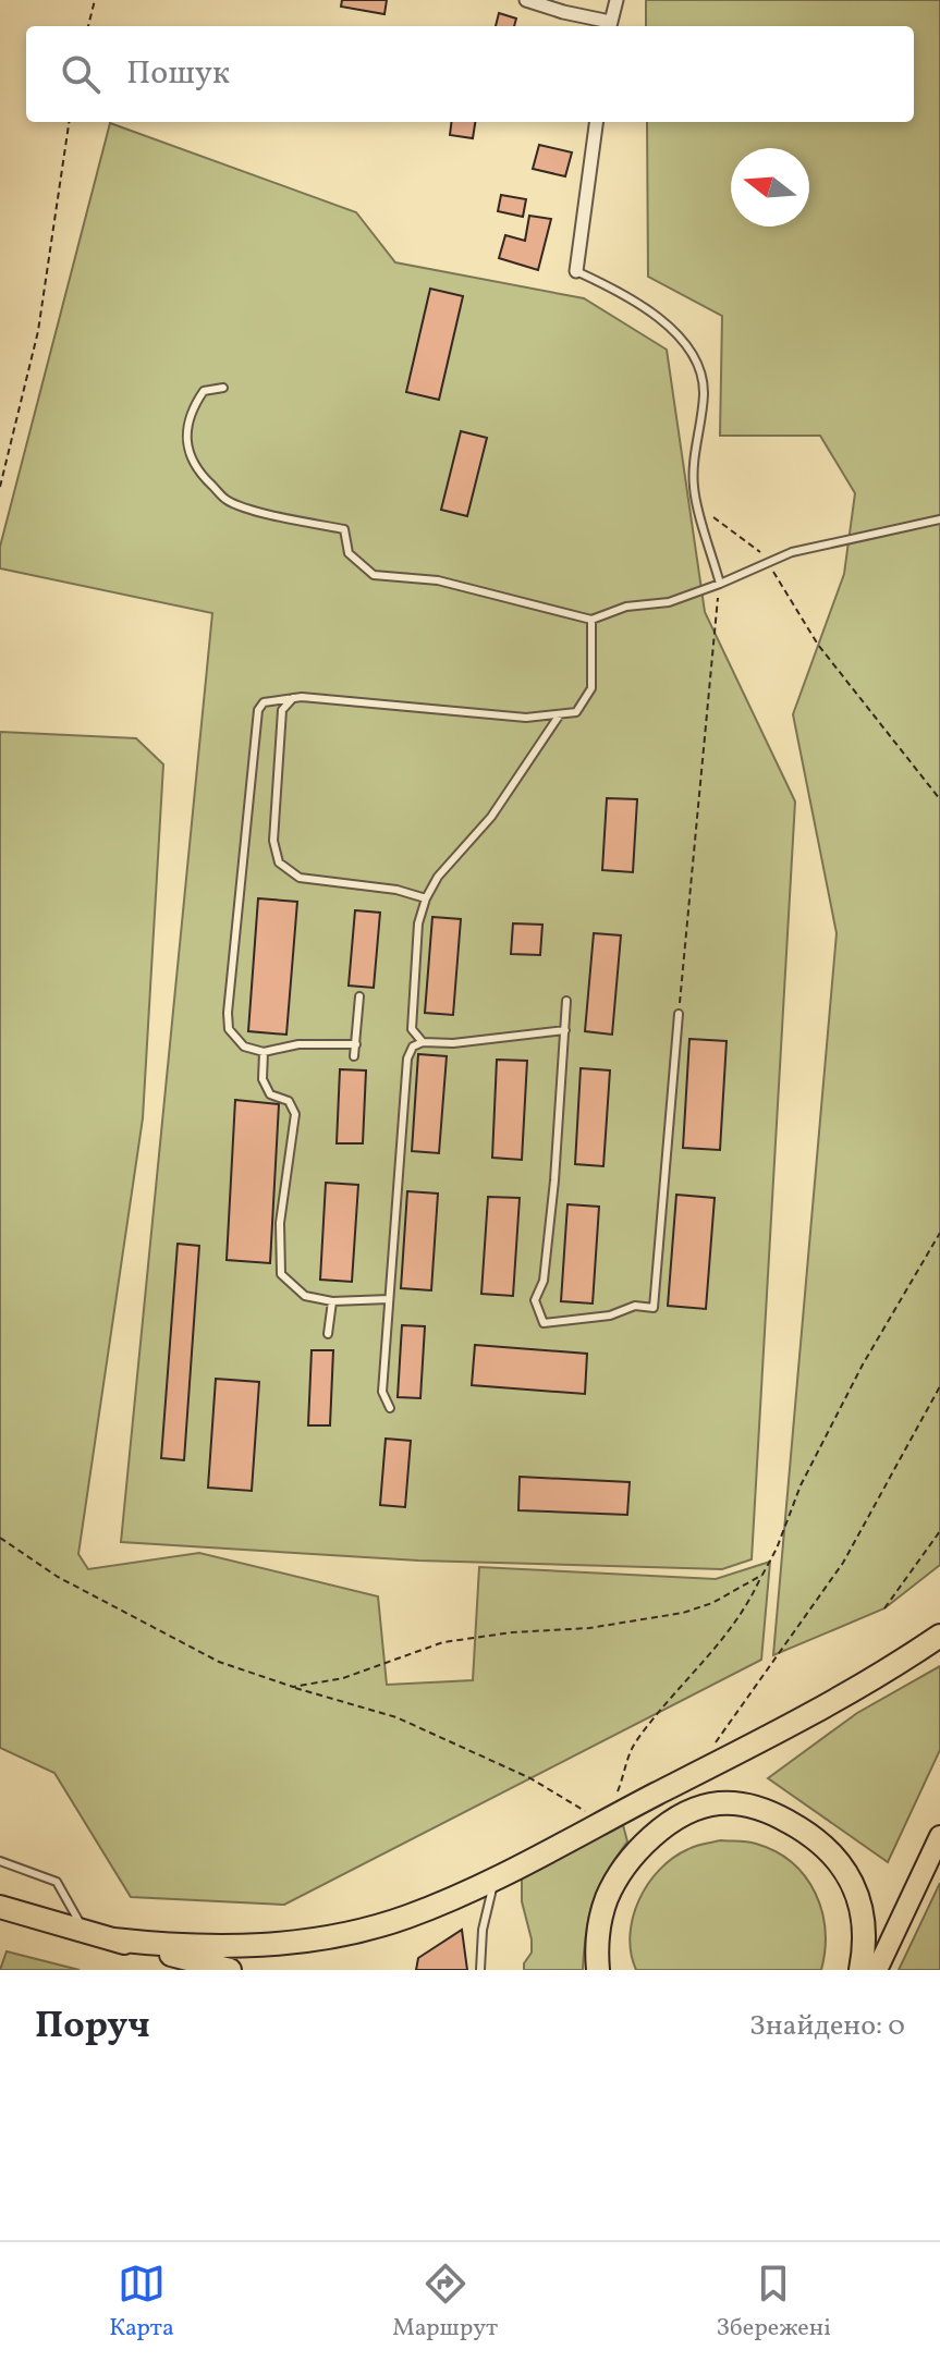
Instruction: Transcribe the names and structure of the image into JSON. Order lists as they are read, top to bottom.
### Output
{
  "north": "left",
  "page": {
    "search": "Пошук",
    "heading": ["Поруч", "Знайдено: 0"],
    "nav": ["Карта", "Маршрут", "Збережені"]
  }
}
